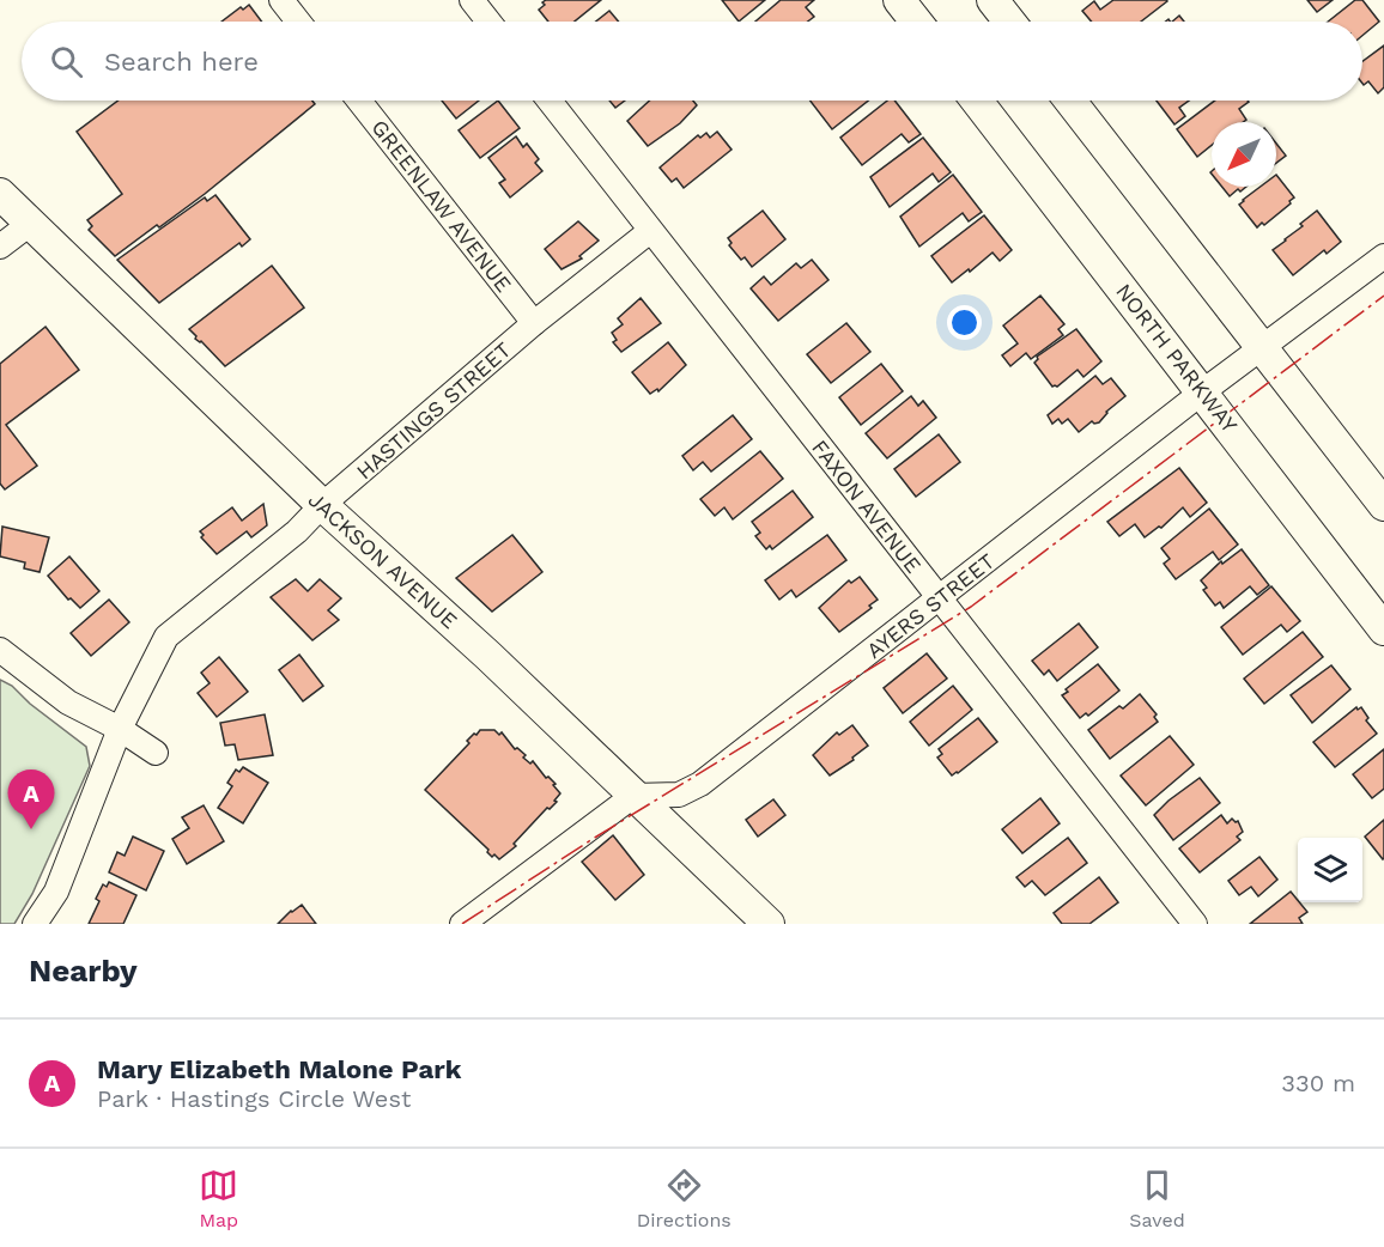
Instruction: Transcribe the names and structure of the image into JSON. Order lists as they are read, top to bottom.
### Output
{
  "streets": {
    "main road": ["NORTH PARKWAY", "JACKSON AVENUE"],
    "street": [
      "GREENLAW AVENUE",
      "HASTINGS STREET",
      "FAXON AVENUE",
      "AYERS STREET"
    ]
  },
  "crossings": [
    ["GREENLAW AVENUE", "HASTINGS STREET"],
    ["NORTH PARKWAY", "AYERS STREET"],
    ["HASTINGS STREET", "FAXON AVENUE"],
    ["HASTINGS STREET", "JACKSON AVENUE"],
    ["FAXON AVENUE", "AYERS STREET"],
    ["JACKSON AVENUE", "AYERS STREET"]
  ],
  "north": "bottom left",
  "page": {
    "search": "Search here",
    "pins": "A",
    "heading": "Nearby",
    "list": [
      {
        "mark": "A",
        "name": "Mary Elizabeth Malone Park",
        "note": "Park · Hastings Circle West",
        "value": "330 m"
      }
    ],
    "nav": ["Map", "Directions", "Saved"]
  }
}
